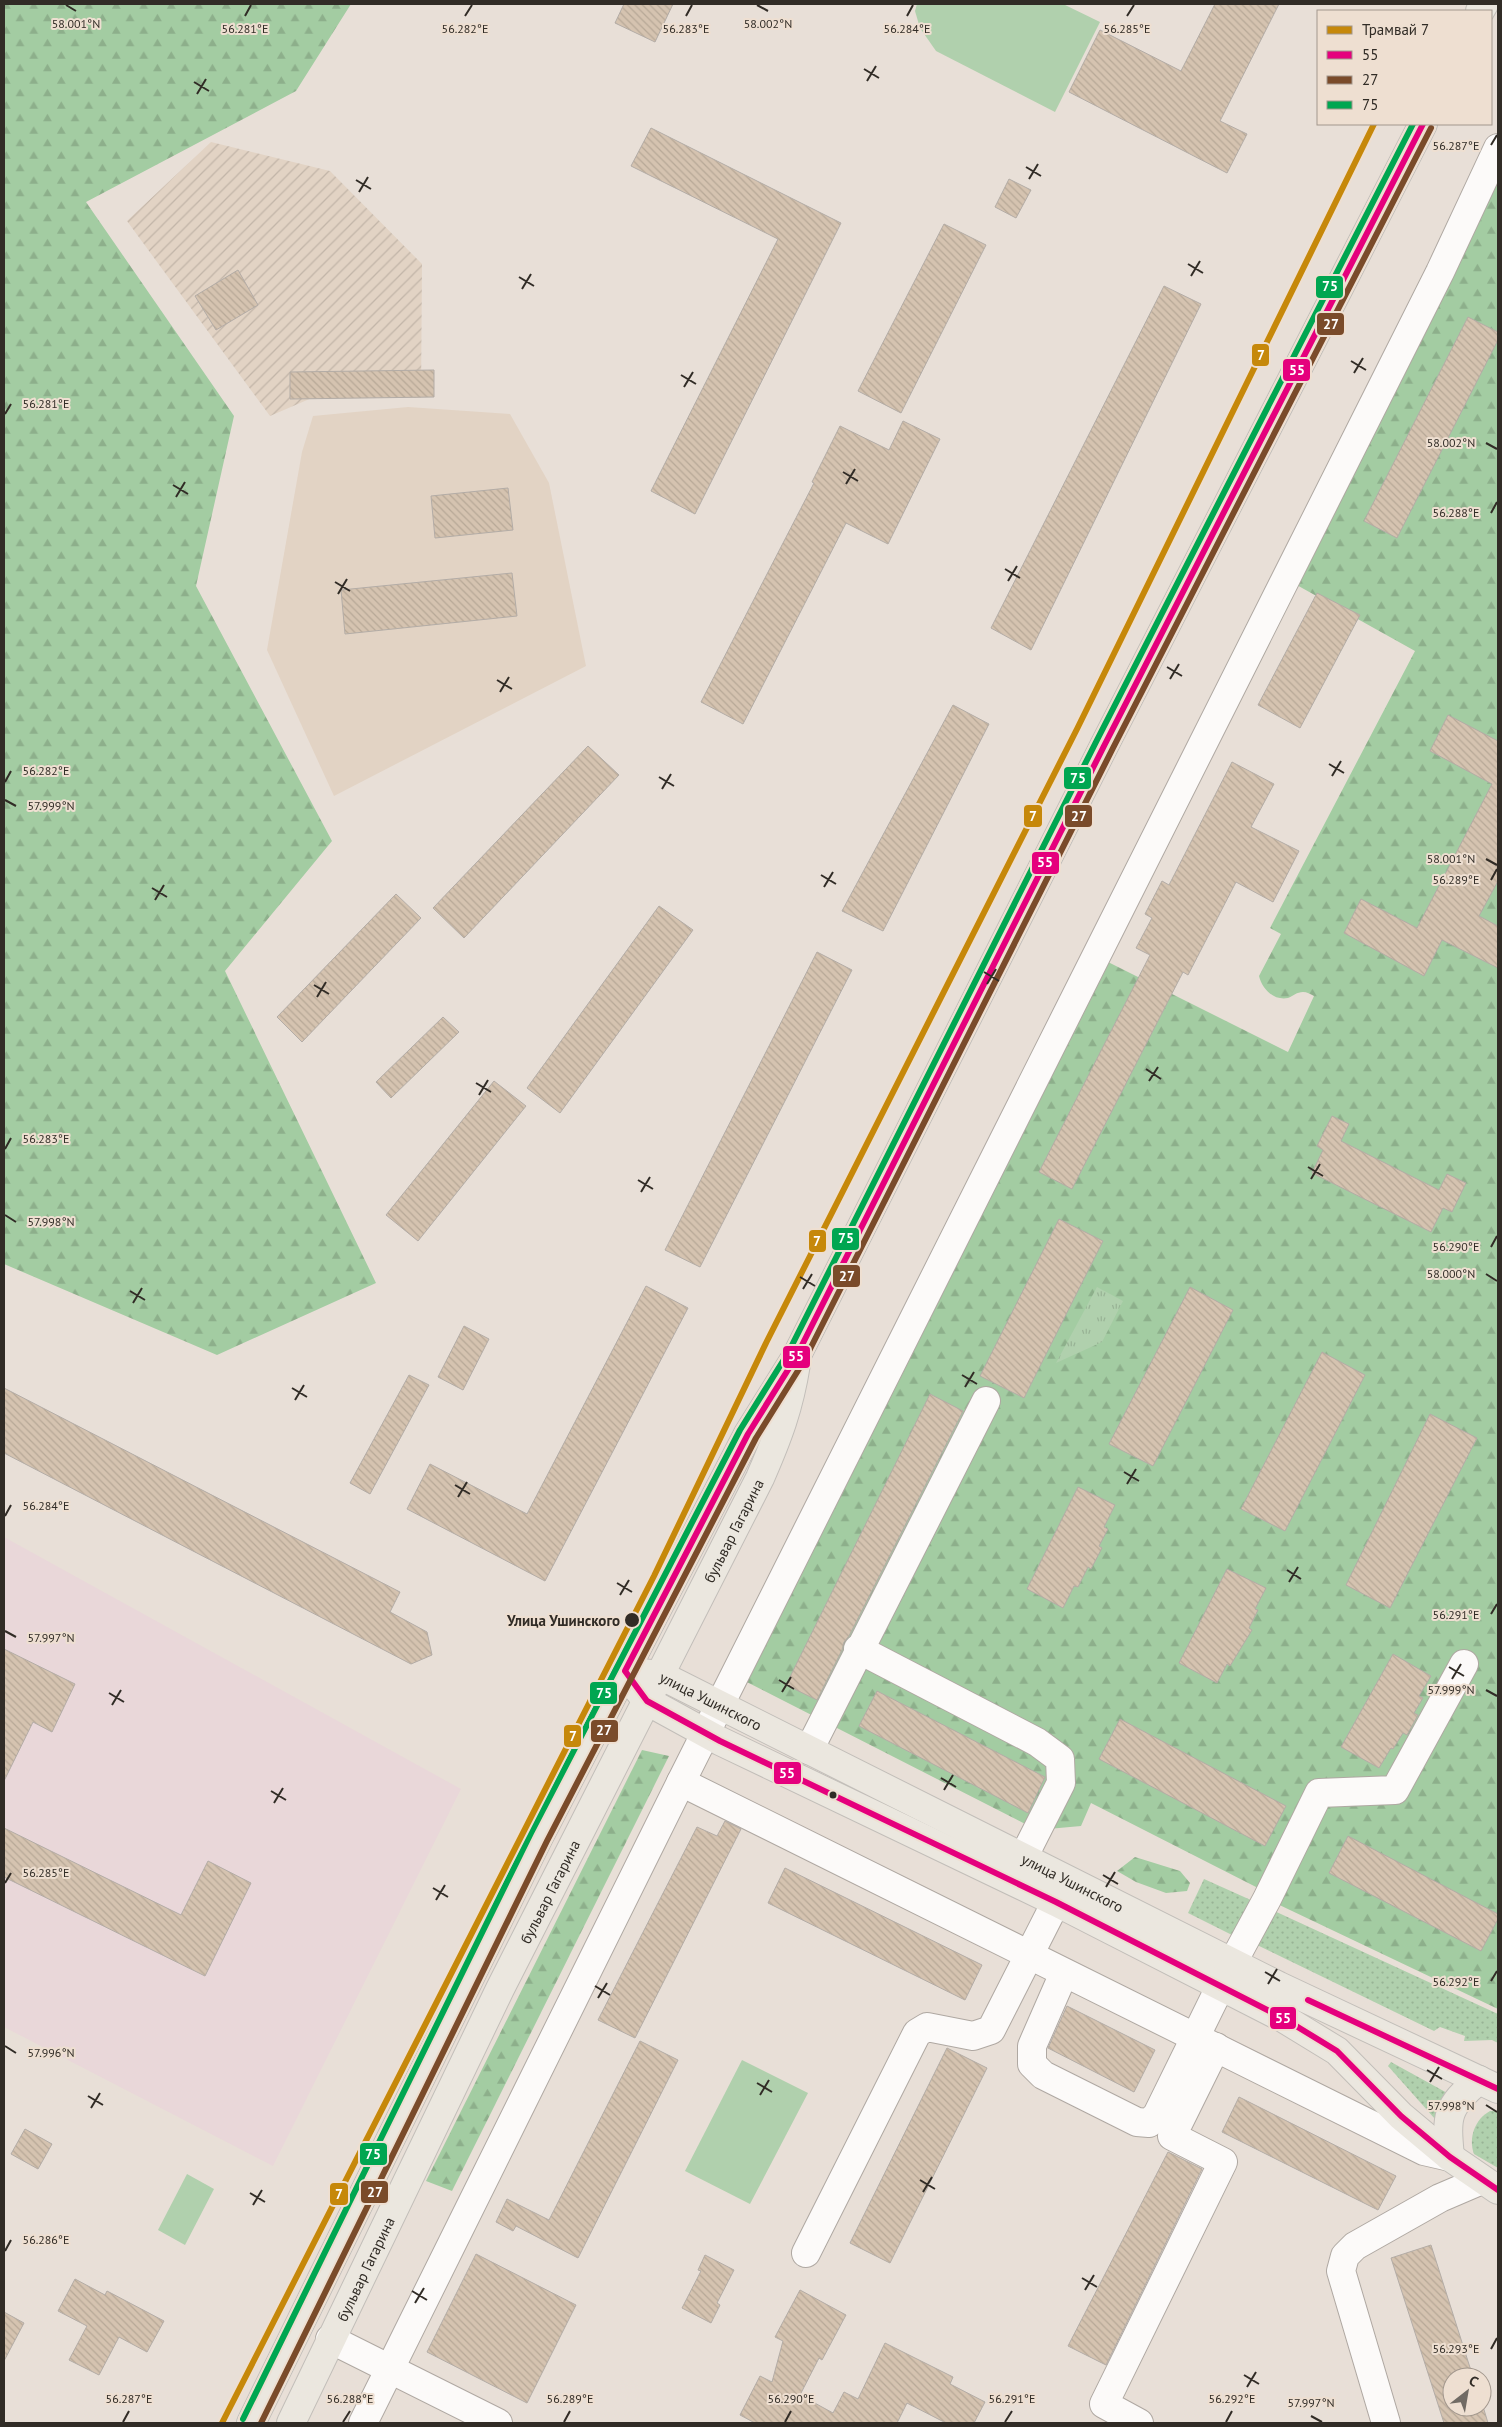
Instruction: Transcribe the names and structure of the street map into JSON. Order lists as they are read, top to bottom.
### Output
{
  "streets": {
    "main road": ["бульвар Гагарина", "улица Ушинского"]
  },
  "crossings": [
    ["бульвар Гагарина", "улица Ушинского"]
  ],
  "places": ["Улица Ушинского"],
  "lines": [
    "tram line 7",
    "transit line 55",
    "transit line 75",
    "transit line 27"
  ],
  "legend": [
    "Трамвай 7",
    "55",
    "27",
    "75"
  ],
  "north": "top right",
  "coordinates": [
    "58.001°N",
    "58.002°N",
    "56.281°E",
    "56.282°E",
    "56.283°E",
    "56.284°E",
    "56.285°E",
    "56.287°E",
    "56.288°E",
    "57.999°N",
    "56.289°E",
    "57.998°N",
    "56.290°E",
    "58.000°N",
    "56.291°E",
    "57.997°N",
    "56.292°E",
    "57.996°N",
    "56.286°E",
    "56.293°E"
  ]
}
